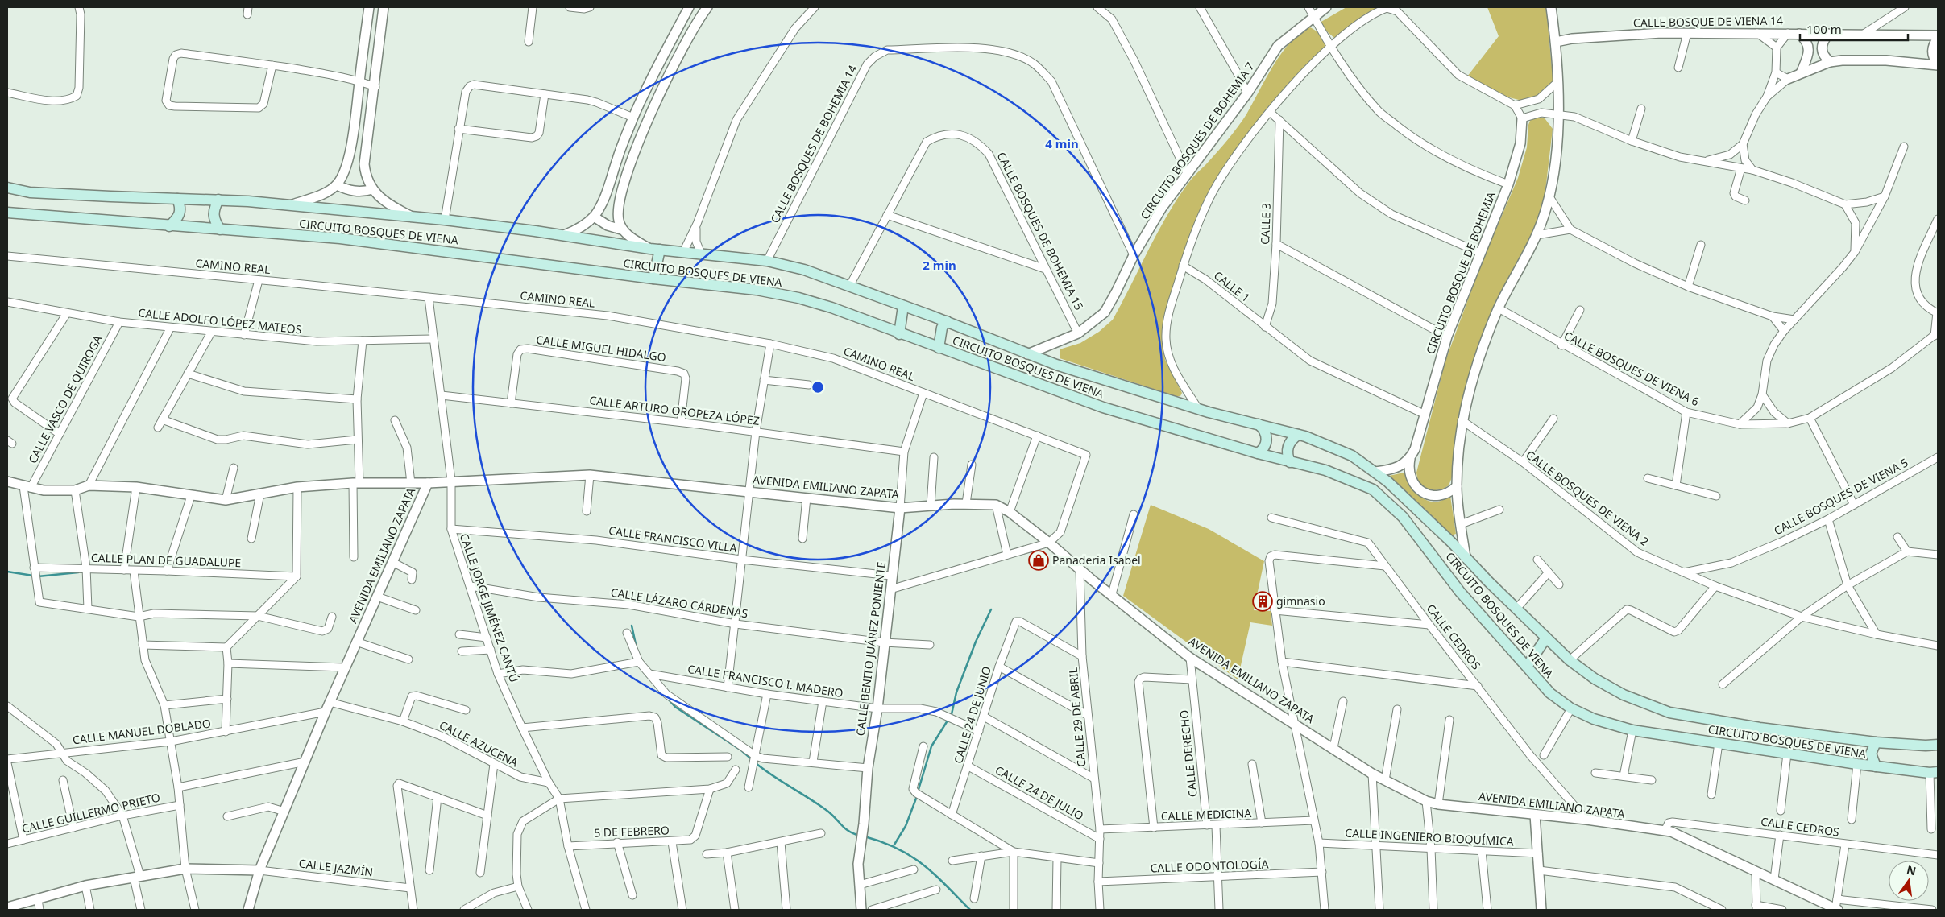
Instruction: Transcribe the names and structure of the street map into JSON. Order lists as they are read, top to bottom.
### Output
{
  "streets": {
    "main road": ["CIRCUITO BOSQUES DE VIENA"],
    "street": [
      "CALLE BOSQUE DE VIENA 14",
      "CIRCUITO BOSQUES DE BOHEMIA 7",
      "CALLE BOSQUES DE BOHEMIA 14",
      "CALLE 3",
      "CALLE BOSQUES DE BOHEMIA 15",
      "CAMINO REAL",
      "CIRCUITO BOSQUE DE BOHEMIA",
      "CALLE 1",
      "CALLE ADOLFO LÓPEZ MATEOS",
      "CALLE MIGUEL HIDALGO",
      "CALLE BOSQUES DE VIENA 6",
      "CALLE VASCO DE QUIROGA",
      "CALLE ARTURO OROPEZA LÓPEZ",
      "AVENIDA EMILIANO ZAPATA",
      "CALLE BOSQUES DE VIENA 5",
      "CALLE BOSQUES DE VIENA 2",
      "CALLE FRANCISCO VILLA",
      "CALLE PLAN DE GUADALUPE",
      "CALLE LÁZARO CÁRDENAS",
      "CALLE JORGE JIMÉNEZ CANTÚ",
      "CALLE CEDROS",
      "CALLE BENITO JUÁREZ PONIENTE",
      "CALLE FRANCISCO I. MADERO",
      "CALLE 24 DE JUNIO",
      "CALLE 29 DE ABRIL",
      "CALLE MANUEL DOBLADO",
      "CALLE AZUCENA",
      "CALLE DERECHO",
      "CALLE 24 DE JULIO",
      "CALLE GUILLERMO PRIETO",
      "CALLE MEDICINA",
      "5 DE FEBRERO",
      "CALLE INGENIERO BIOQUÍMICA",
      "CALLE ODONTOLOGÍA",
      "CALLE JAZMÍN"
    ]
  },
  "crossings": [
    ["CIRCUITO BOSQUES DE BOHEMIA 7", "CALLE BOSQUES DE BOHEMIA 14"],
    ["CIRCUITO BOSQUES DE BOHEMIA 7", "CALLE BOSQUES DE BOHEMIA 15"],
    ["CIRCUITO BOSQUES DE BOHEMIA 7", "CIRCUITO BOSQUES DE VIENA"],
    ["CALLE BOSQUES DE BOHEMIA 14", "CIRCUITO BOSQUES DE VIENA"],
    ["CALLE 3", "CALLE 1"],
    ["CALLE BOSQUES DE BOHEMIA 15", "CIRCUITO BOSQUES DE VIENA"],
    ["CAMINO REAL", "AVENIDA EMILIANO ZAPATA"],
    ["CAMINO REAL", "CALLE JORGE JIMÉNEZ CANTÚ"],
    ["CAMINO REAL", "CALLE BENITO JUÁREZ PONIENTE"],
    ["CIRCUITO BOSQUE DE BOHEMIA", "CALLE 1"],
    ["CALLE ADOLFO LÓPEZ MATEOS", "CALLE VASCO DE QUIROGA"],
    ["CALLE ADOLFO LÓPEZ MATEOS", "CALLE JORGE JIMÉNEZ CANTÚ"],
    ["CALLE MIGUEL HIDALGO", "CALLE ARTURO OROPEZA LÓPEZ"],
    ["CALLE ARTURO OROPEZA LÓPEZ", "CALLE JORGE JIMÉNEZ CANTÚ"],
    ["CALLE ARTURO OROPEZA LÓPEZ", "CALLE BENITO JUÁREZ PONIENTE"],
    ["AVENIDA EMILIANO ZAPATA", "CALLE JORGE JIMÉNEZ CANTÚ"],
    ["AVENIDA EMILIANO ZAPATA", "CALLE CEDROS"],
    ["AVENIDA EMILIANO ZAPATA", "CALLE BENITO JUÁREZ PONIENTE"],
    ["AVENIDA EMILIANO ZAPATA", "CALLE 29 DE ABRIL"],
    ["AVENIDA EMILIANO ZAPATA", "CALLE MANUEL DOBLADO"],
    ["AVENIDA EMILIANO ZAPATA", "CALLE AZUCENA"],
    ["AVENIDA EMILIANO ZAPATA", "CALLE DERECHO"],
    ["AVENIDA EMILIANO ZAPATA", "CALLE JAZMÍN"],
    ["CALLE BOSQUES DE VIENA 5", "CALLE BOSQUES DE VIENA 2"],
    ["CALLE FRANCISCO VILLA", "CALLE JORGE JIMÉNEZ CANTÚ"],
    ["CALLE FRANCISCO VILLA", "CALLE BENITO JUÁREZ PONIENTE"],
    ["CALLE LÁZARO CÁRDENAS", "CALLE JORGE JIMÉNEZ CANTÚ"],
    ["CALLE LÁZARO CÁRDENAS", "CALLE BENITO JUÁREZ PONIENTE"],
    ["CALLE JORGE JIMÉNEZ CANTÚ", "CALLE AZUCENA"],
    ["CALLE JORGE JIMÉNEZ CANTÚ", "5 DE FEBRERO"],
    ["CALLE BENITO JUÁREZ PONIENTE", "CALLE FRANCISCO I. MADERO"],
    ["CALLE FRANCISCO I. MADERO", "CALLE 24 DE JUNIO"],
    ["CALLE 24 DE JUNIO", "CALLE 29 DE ABRIL"],
    ["CALLE 24 DE JUNIO", "CALLE 24 DE JULIO"],
    ["CALLE 29 DE ABRIL", "CALLE 24 DE JULIO"],
    ["CALLE 29 DE ABRIL", "CALLE MEDICINA"],
    ["CALLE 29 DE ABRIL", "CALLE ODONTOLOGÍA"],
    ["CALLE DERECHO", "CALLE MEDICINA"]
  ],
  "places": {
    "shop": ["Panadería Isabel"],
    "building": ["gimnasio"]
  },
  "scale_bar": "100 m",
  "north": "top",
  "rings": ["4 min", "2 min"]
}
